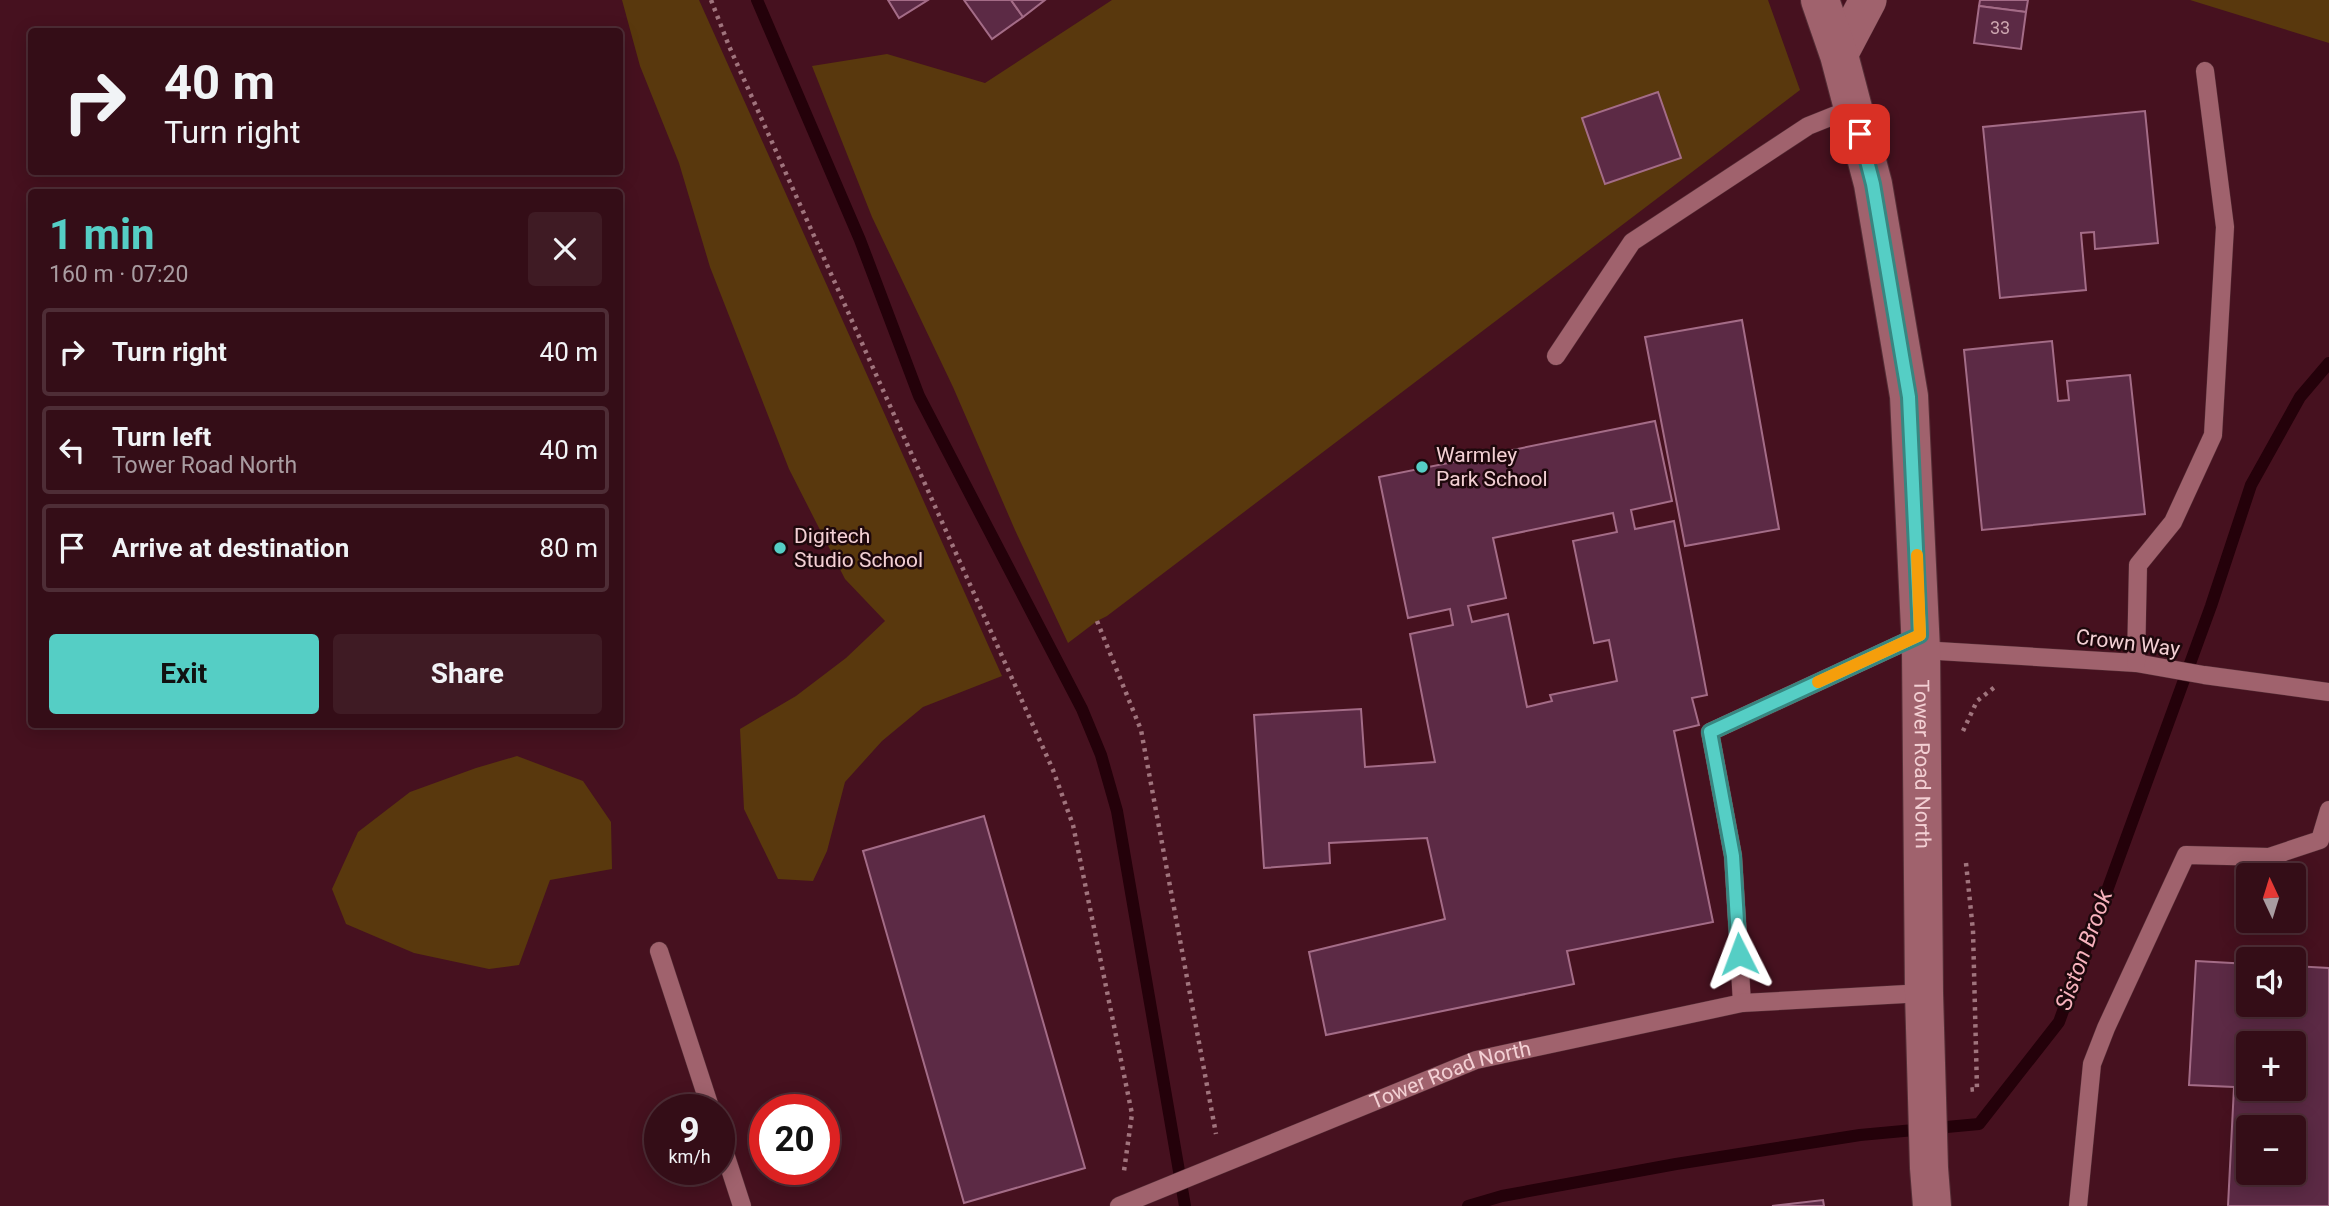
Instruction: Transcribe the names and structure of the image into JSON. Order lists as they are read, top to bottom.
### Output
{
  "streets": {
    "street": ["Tower Road North"],
    "lane": ["Crown Way"]
  },
  "crossings": [
    ["Crown Way", "Tower Road North"]
  ],
  "water": ["Siston Brook"],
  "places": ["Warmley Park School", "Digitech Studio School"],
  "house_numbers": ["33"],
  "north": "top",
  "page": {
    "turn": ["40 m", "Turn right"],
    "heading": ["1 min", "160 m · 07:20"],
    "list": [
      {
        "name": "Turn right",
        "value": "40 m"
      },
      {
        "name": "Turn left",
        "note": "Tower Road North",
        "value": "40 m"
      },
      {
        "name": "Arrive at destination",
        "value": "80 m"
      }
    ],
    "buttons": ["Exit", "Share"],
    "map_buttons": ["+", "−"],
    "speed": "9 km/h",
    "limit": "20"
  }
}
